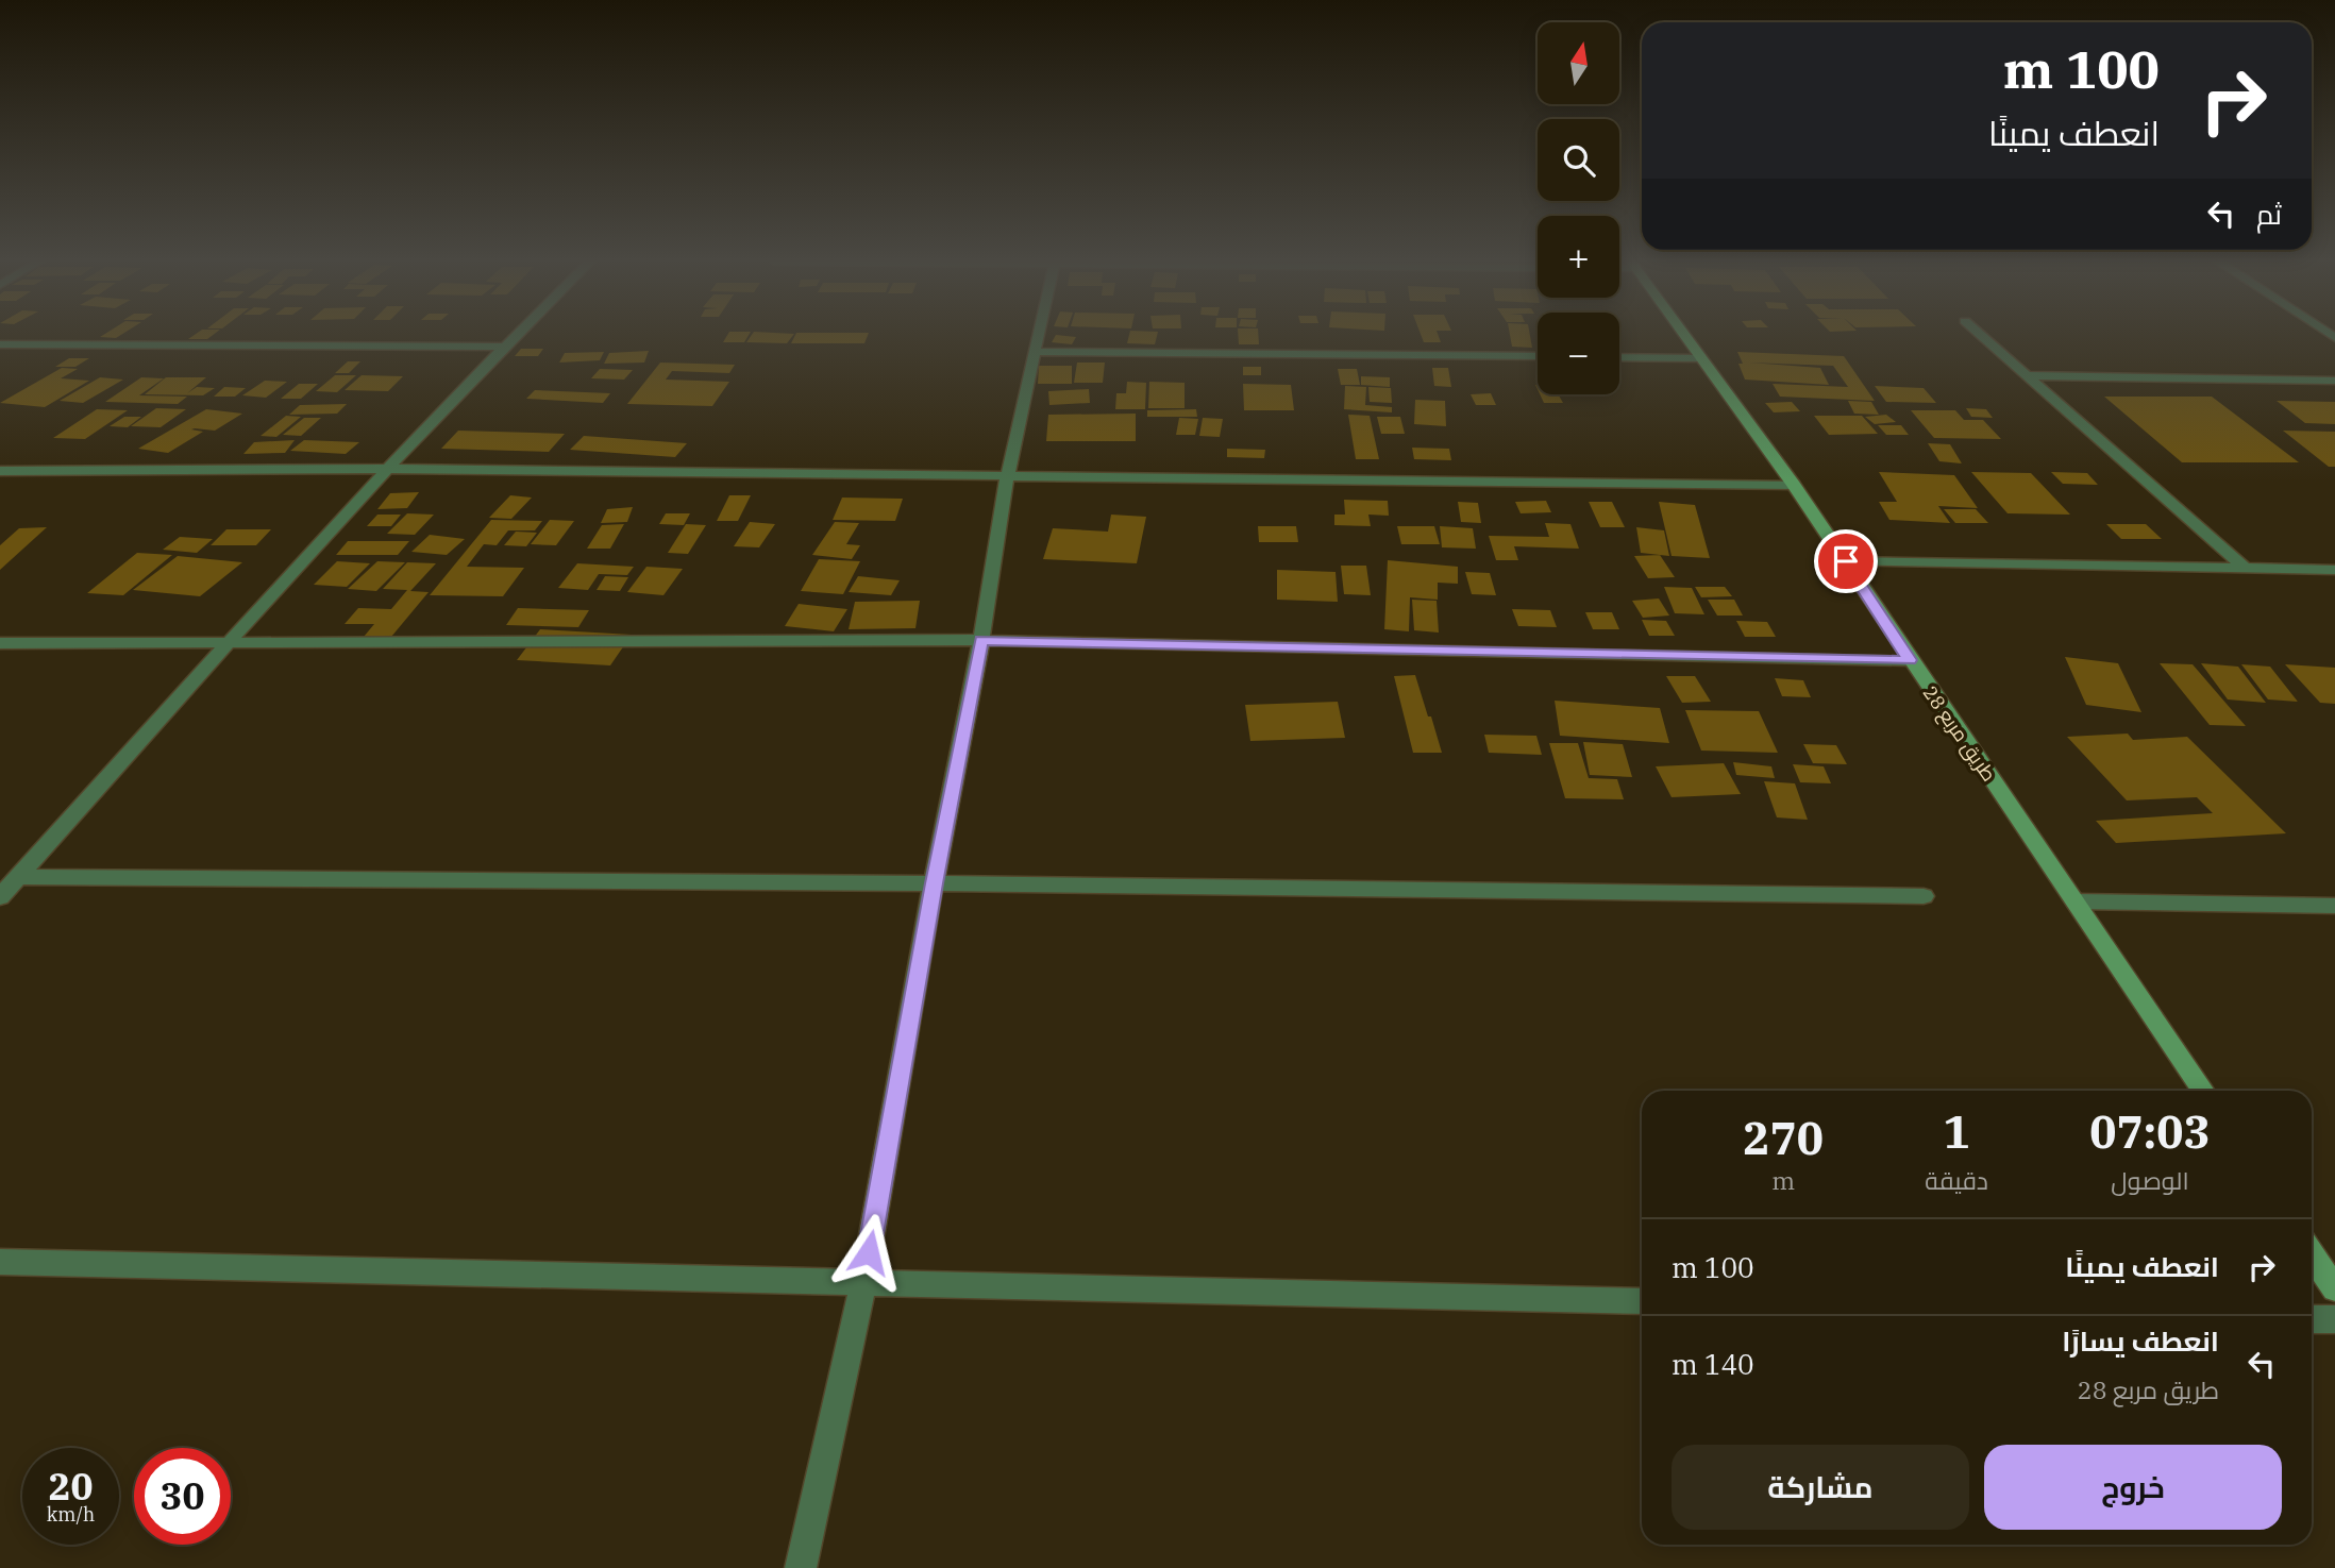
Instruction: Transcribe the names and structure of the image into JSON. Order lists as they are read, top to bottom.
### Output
{
  "streets": {
    "street": ["طريق مربع 28"]
  },
  "north": "top",
  "page": {
    "map_buttons": ["+", "−"],
    "turn": ["100 m", "انعطف يمينًا"],
    "then": "ثم",
    "eta": [
      "07:03",
      "الوصول",
      "1",
      "دقيقة",
      "270",
      "m"
    ],
    "list": [
      {
        "name": "انعطف يمينًا",
        "value": "100 m"
      },
      {
        "name": "انعطف يسارًا",
        "note": "طريق مربع 28",
        "value": "140 m"
      }
    ],
    "buttons": ["خروج", "مشاركة"],
    "speed": "20 km/h",
    "limit": "30"
  }
}
